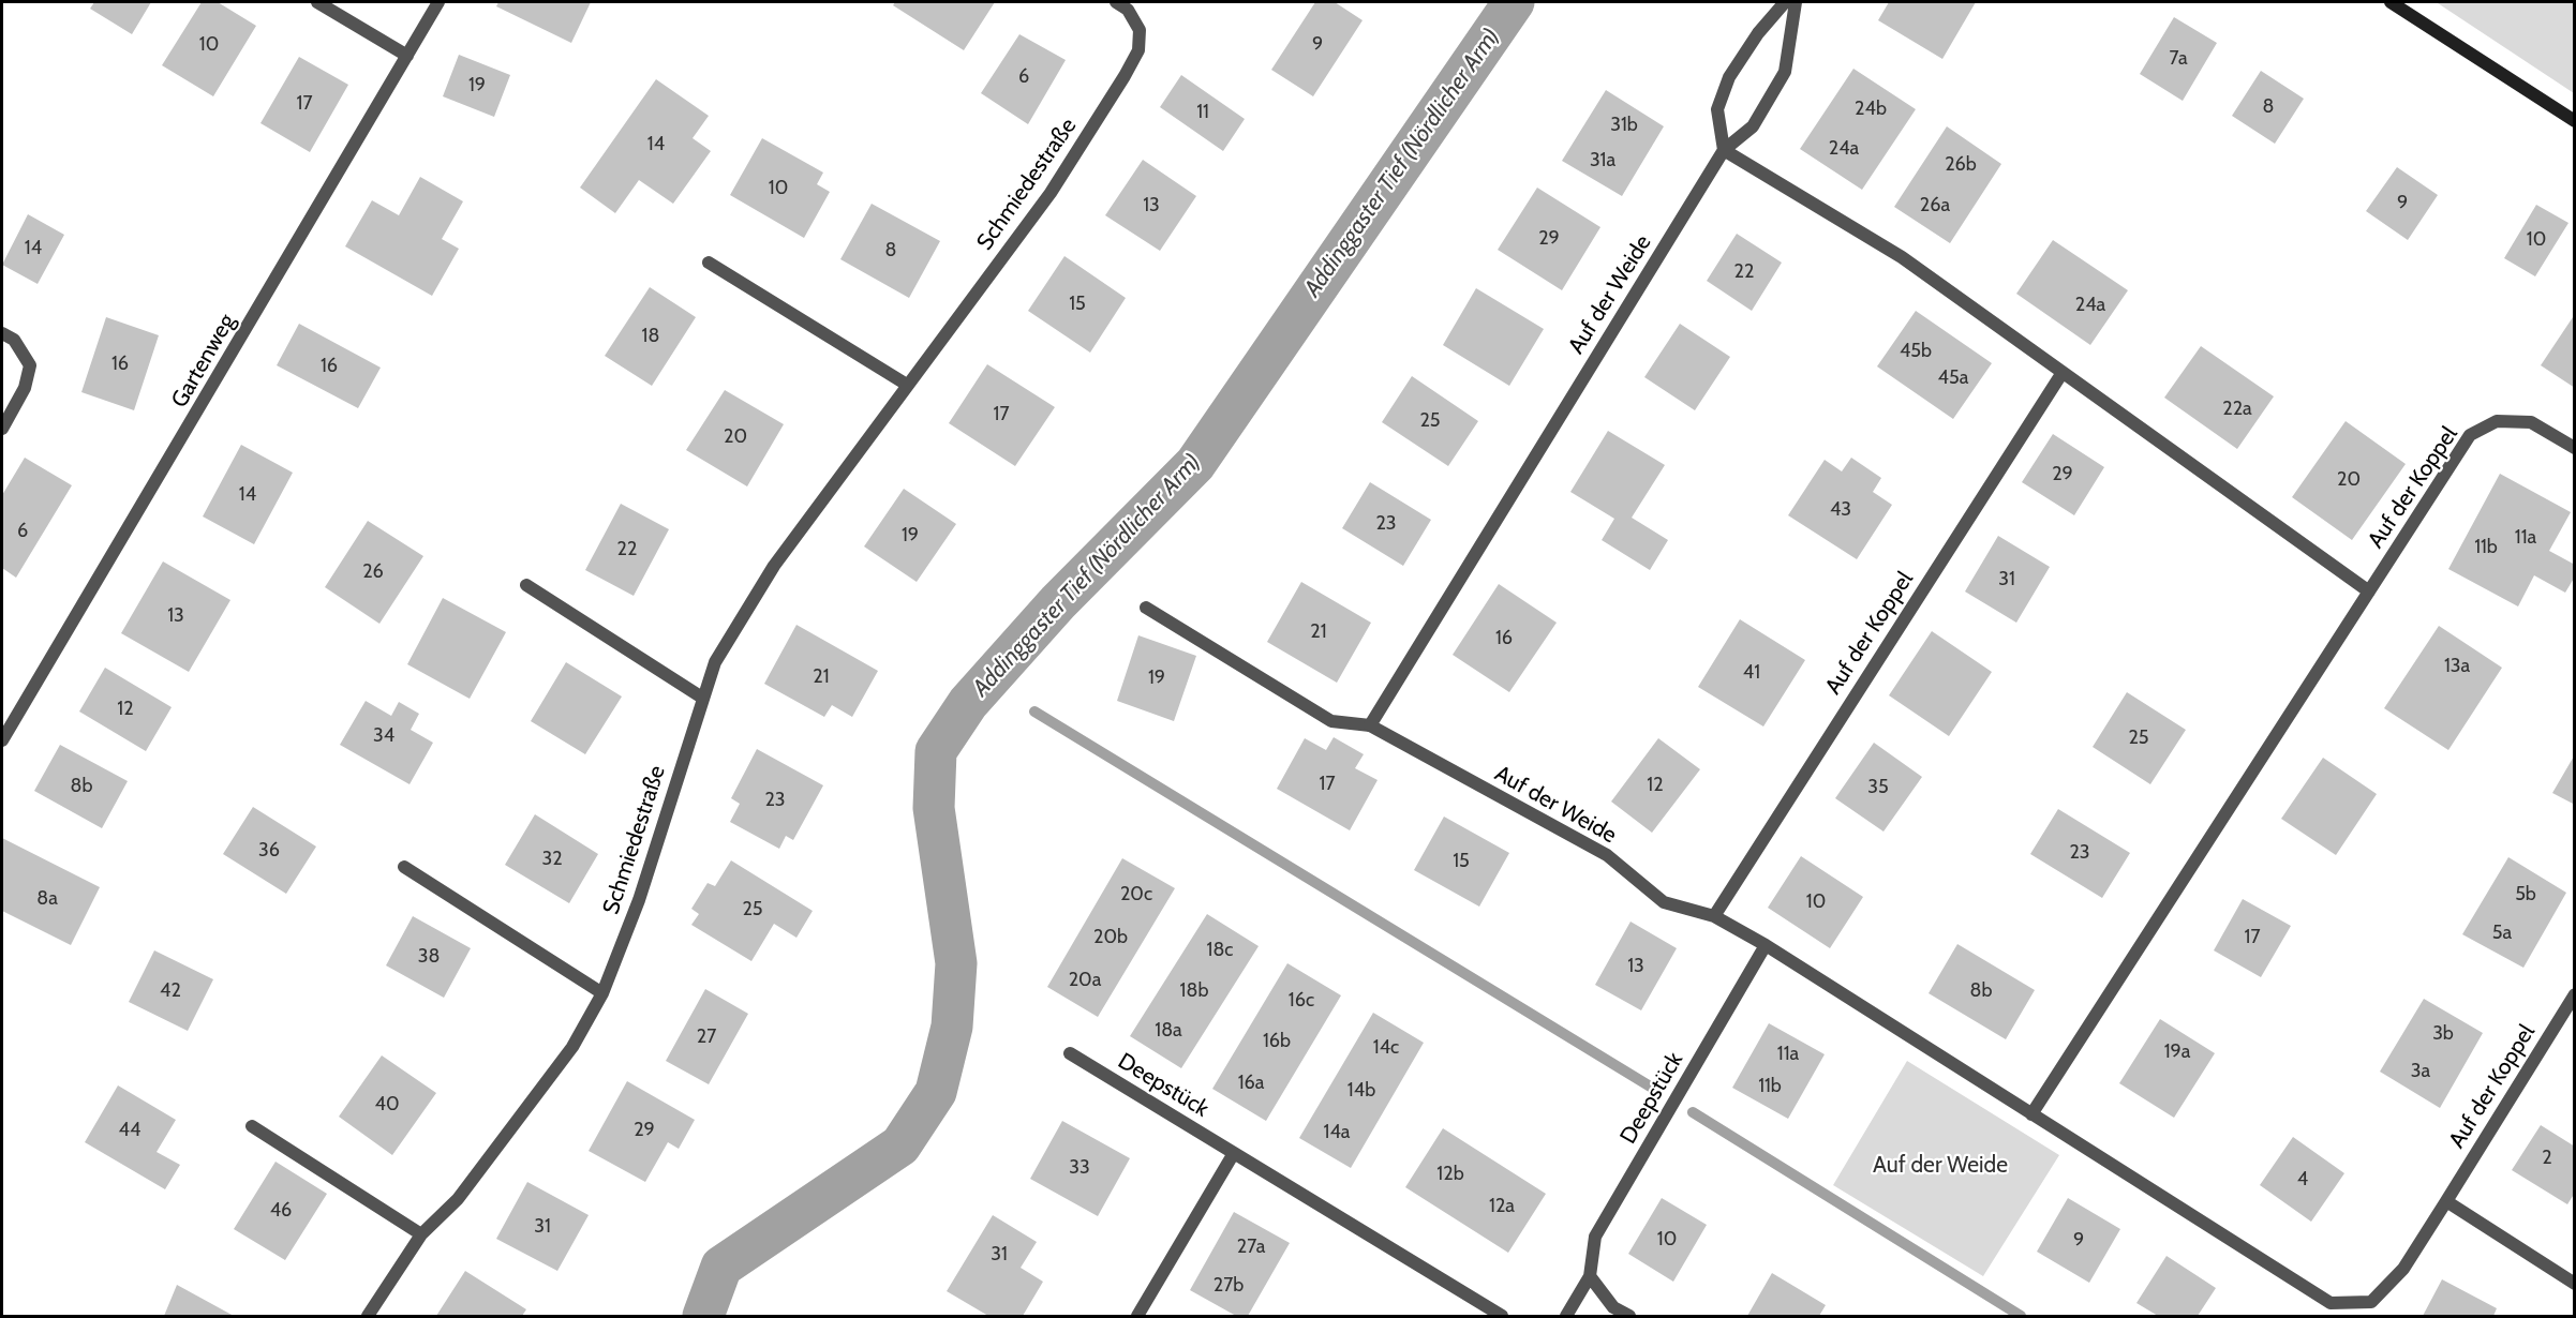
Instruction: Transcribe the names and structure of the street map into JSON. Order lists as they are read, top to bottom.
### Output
{
  "streets": {
    "street": [
      "Schmiedestraße",
      "Auf der Weide",
      "Gartenweg",
      "Auf der Koppel",
      "Deepstück"
    ]
  },
  "crossings": [
    ["Auf der Weide", "Auf der Koppel"],
    ["Auf der Weide", "Deepstück"]
  ],
  "water": ["Addinggaster Tief (Nördlicher Arm)"],
  "parks": ["Auf der Weide"],
  "house_numbers": [
    "10",
    "9",
    "7a",
    "6",
    "19",
    "17",
    "8",
    "24b",
    "11",
    "31b",
    "14",
    "24a",
    "31a",
    "26b",
    "10",
    "9",
    "13",
    "26a",
    "29",
    "10",
    "14",
    "8",
    "22",
    "15",
    "24a",
    "18",
    "45b",
    "16",
    "16",
    "45a",
    "22a",
    "17",
    "25",
    "20",
    "29",
    "20",
    "14",
    "43",
    "23",
    "6",
    "19",
    "11a",
    "11b",
    "22",
    "26",
    "31",
    "13",
    "21",
    "16",
    "13a",
    "41",
    "21",
    "19",
    "12",
    "34",
    "25",
    "17",
    "12",
    "8b",
    "35",
    "23",
    "36",
    "23",
    "32",
    "15",
    "20c",
    "5b",
    "8a",
    "10",
    "25",
    "5a",
    "20b",
    "17",
    "18c",
    "38",
    "13",
    "20a",
    "42",
    "18b",
    "8b",
    "16c",
    "18a",
    "3b",
    "27",
    "16b",
    "14c",
    "19a",
    "11a",
    "3a",
    "16a",
    "11b",
    "14b",
    "40",
    "44",
    "29",
    "14a",
    "2",
    "33",
    "12b",
    "4",
    "12a",
    "46",
    "31",
    "10",
    "9",
    "27a",
    "31",
    "27b"
  ]
}
